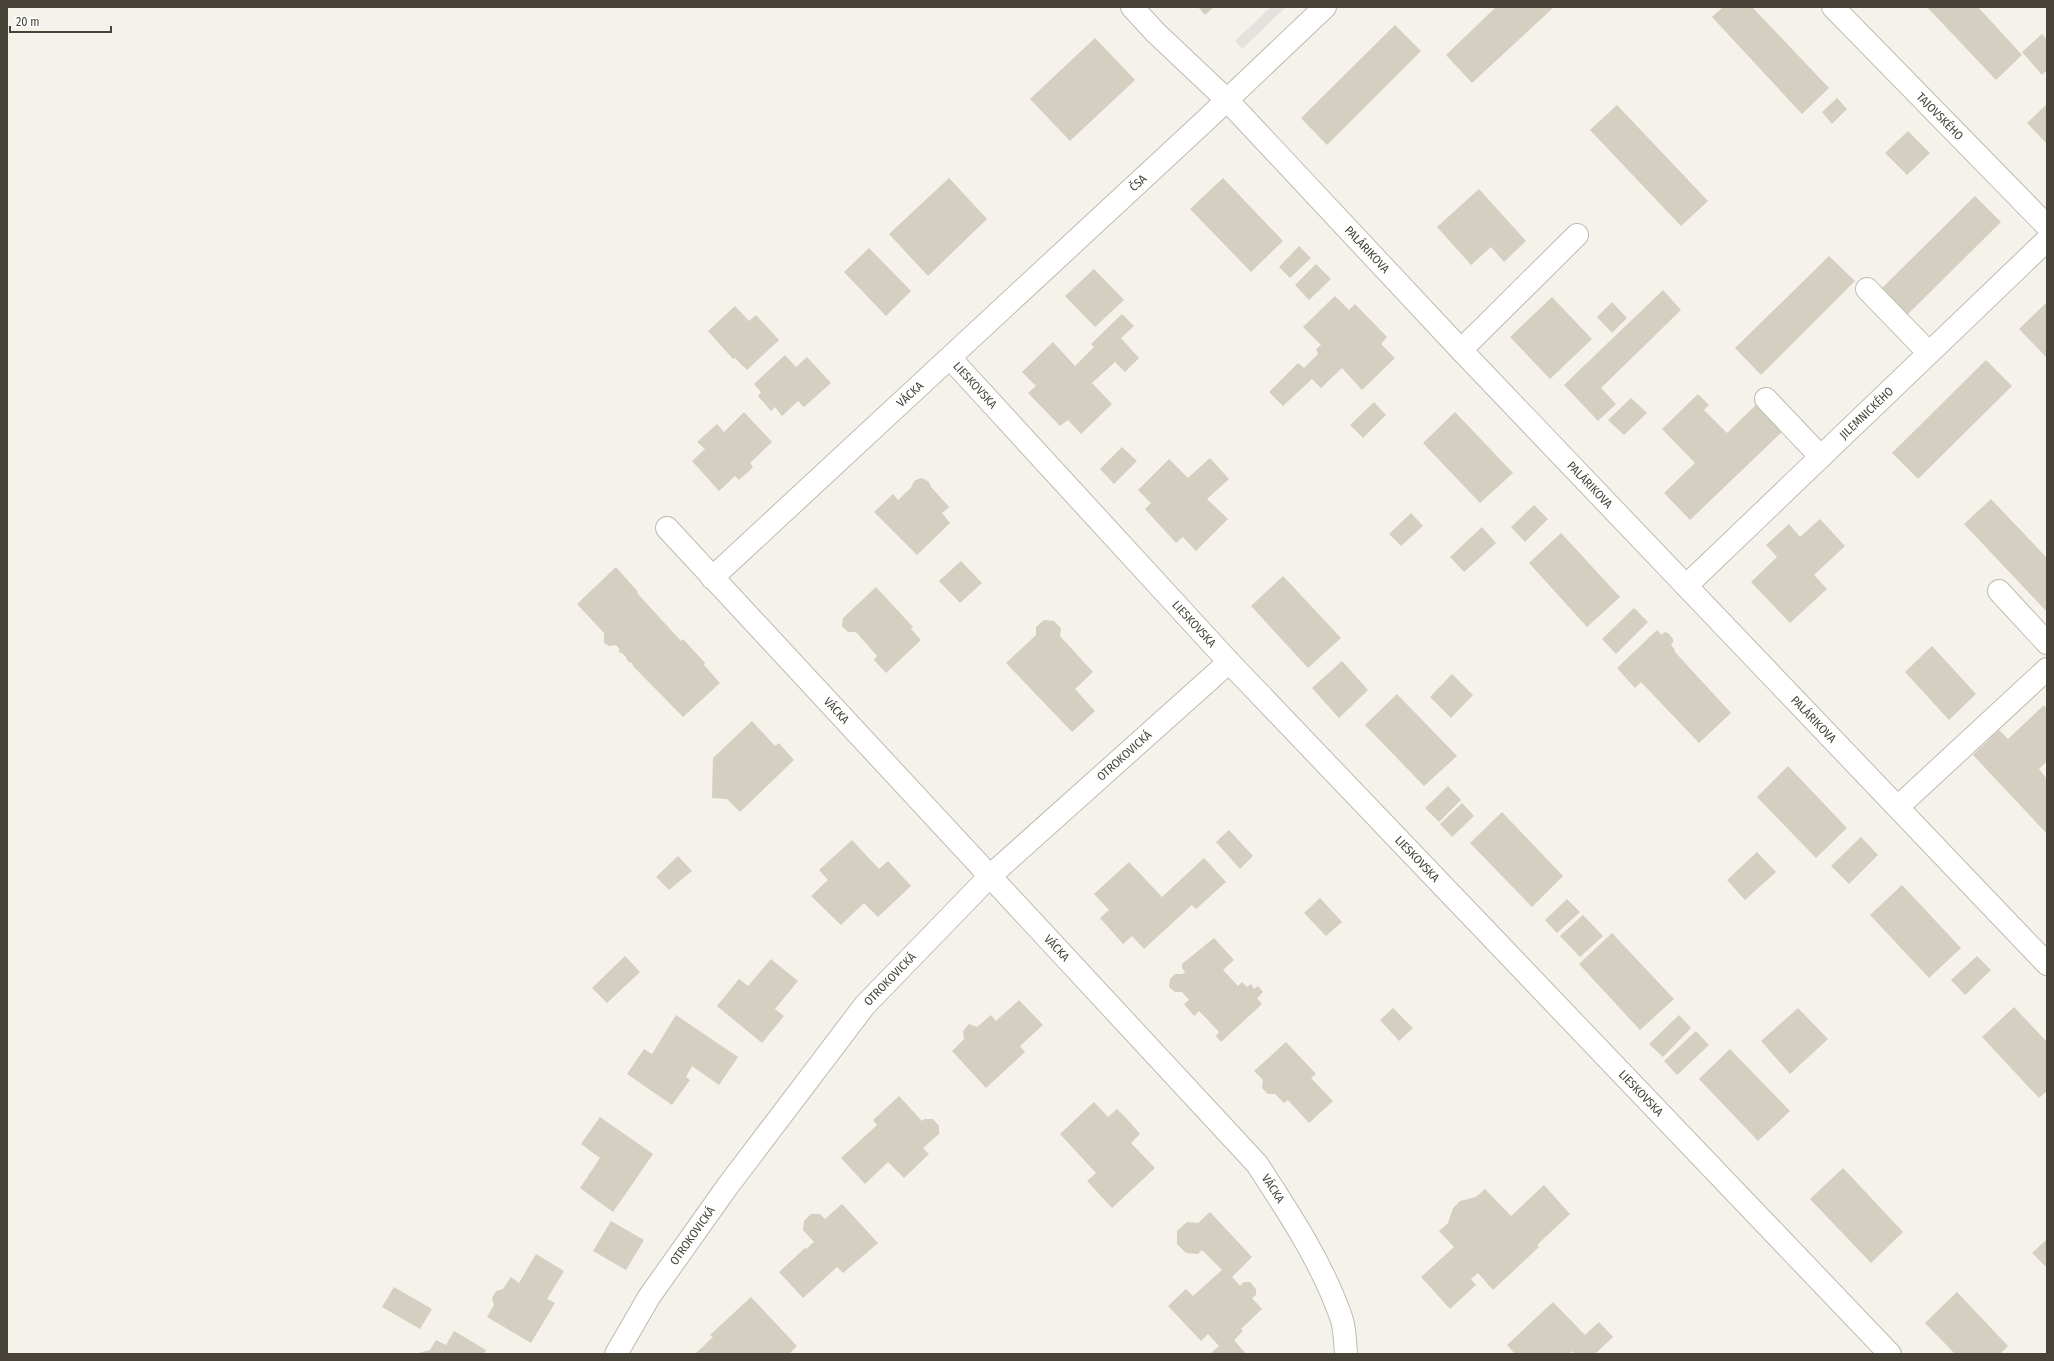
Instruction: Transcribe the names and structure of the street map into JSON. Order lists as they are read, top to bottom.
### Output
{
  "streets": {
    "street": [
      "TAJOVSKÉHO",
      "ČSA",
      "PALÁRIKOVA",
      "LIESKOVSKA",
      "VÁCKA",
      "JILEMNICKÉHO",
      "OTROKOVICKÁ"
    ]
  },
  "crossings": [
    ["ČSA", "PALÁRIKOVA"],
    ["ČSA", "LIESKOVSKA"],
    ["ČSA", "VÁCKA"],
    ["PALÁRIKOVA", "JILEMNICKÉHO"],
    ["LIESKOVSKA", "VÁCKA"],
    ["LIESKOVSKA", "OTROKOVICKÁ"],
    ["VÁCKA", "OTROKOVICKÁ"]
  ],
  "scale_bar": "20 m"
}
